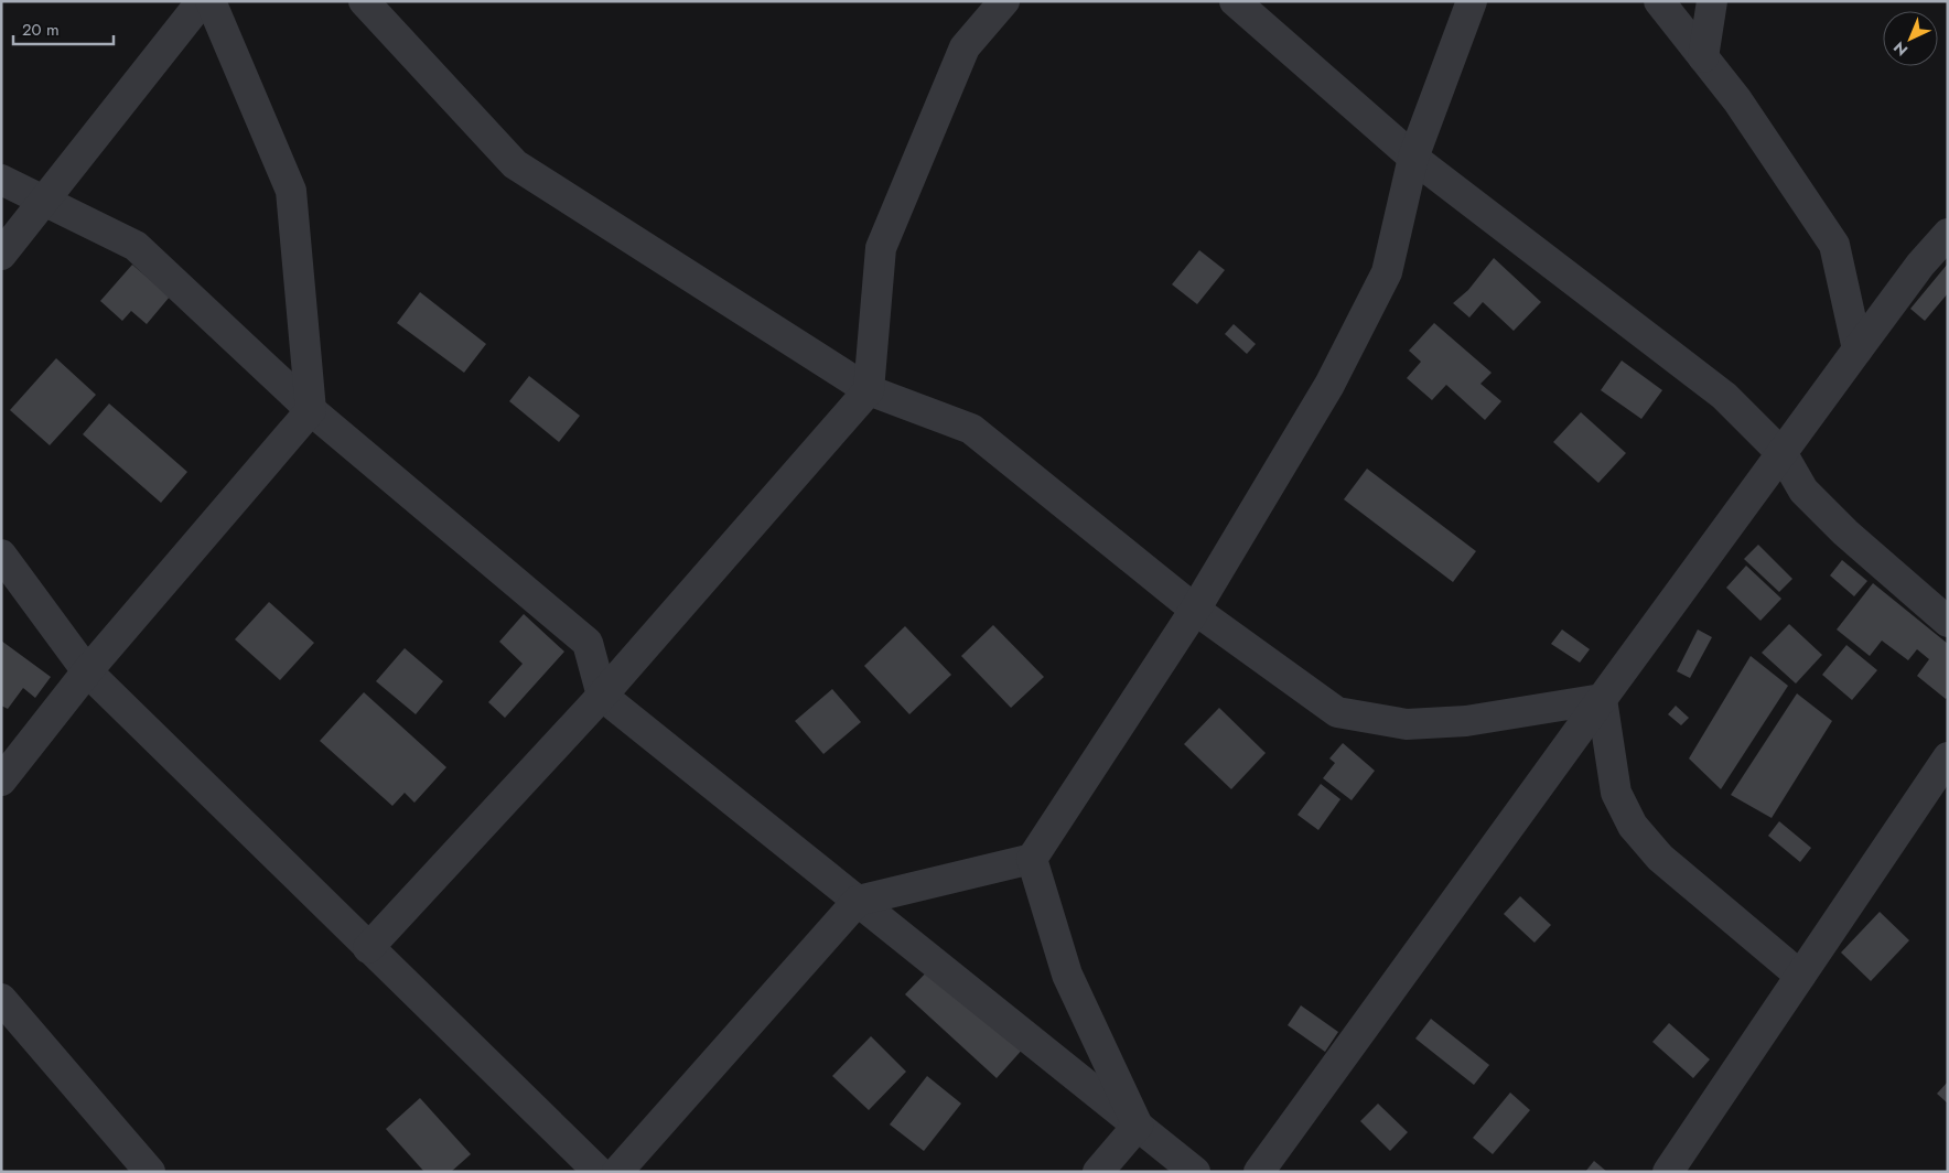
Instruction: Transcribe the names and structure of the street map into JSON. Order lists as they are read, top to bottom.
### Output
{
  "scale_bar": "20 m",
  "north": "bottom left"
}
